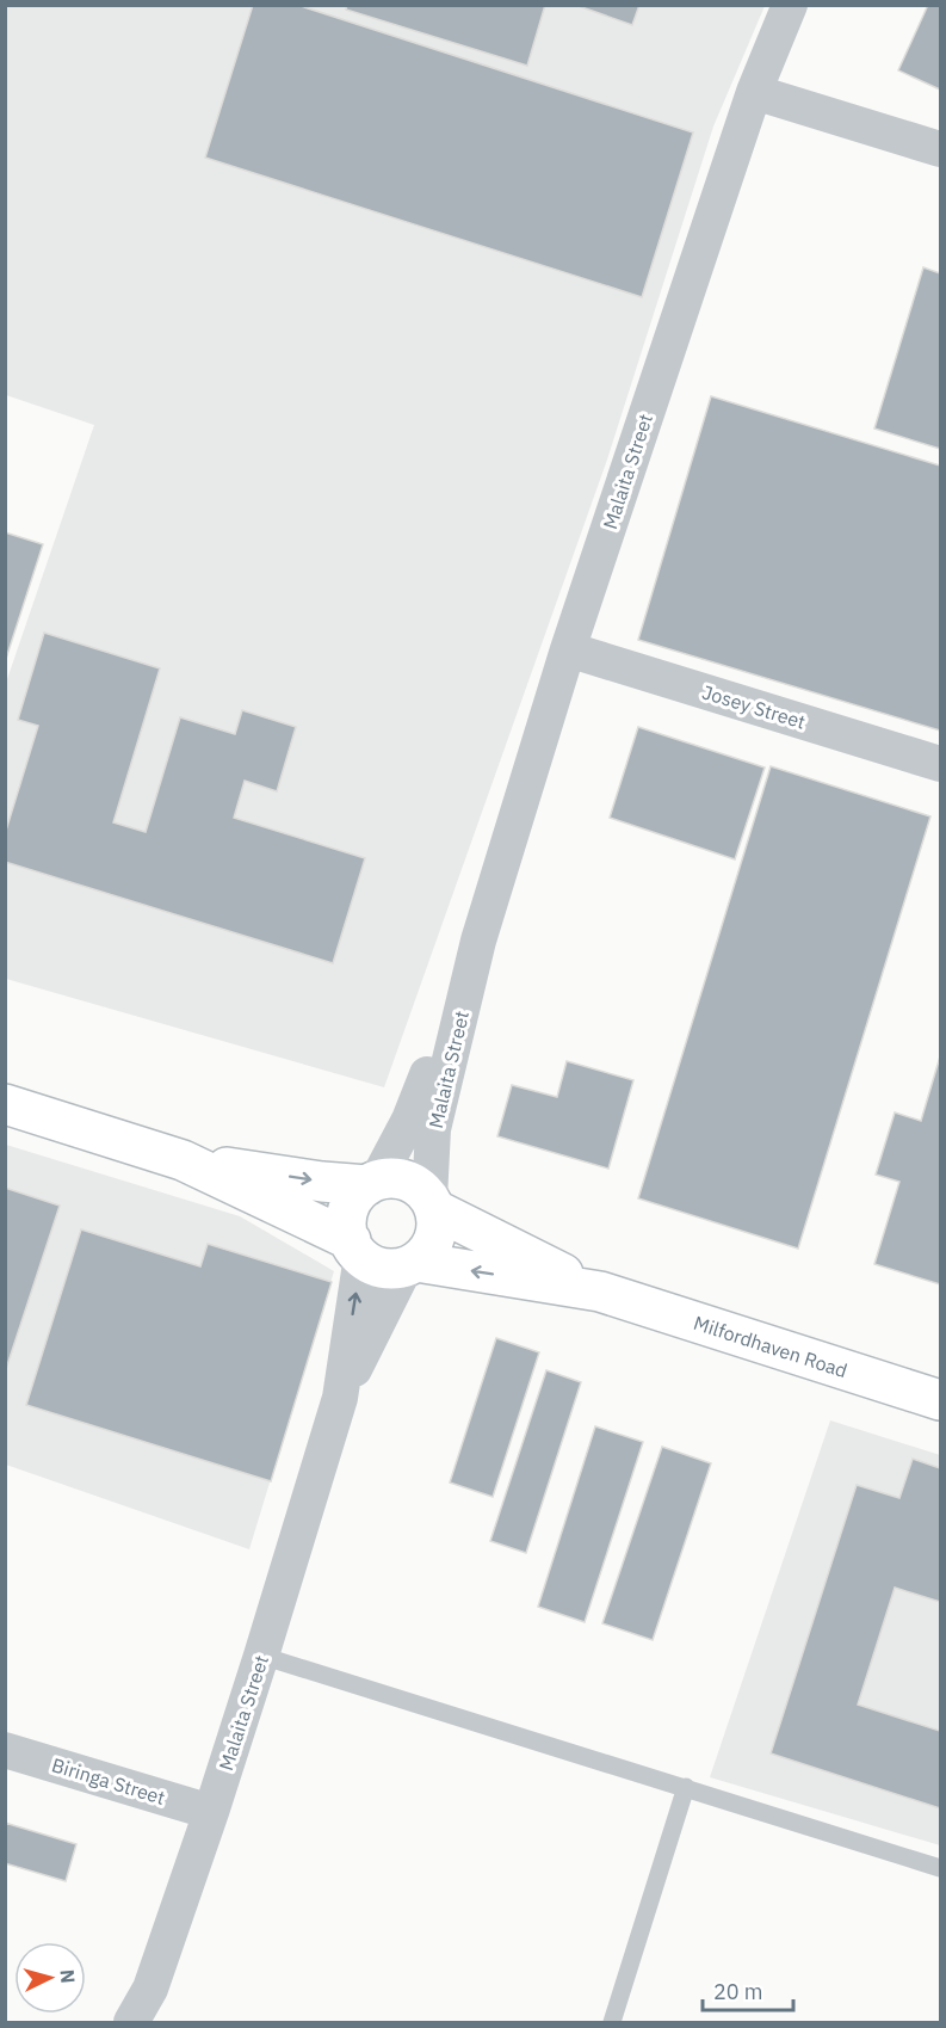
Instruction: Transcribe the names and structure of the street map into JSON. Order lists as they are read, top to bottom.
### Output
{
  "streets": {
    "main road": ["Milfordhaven Road"],
    "street": ["Malaita Street", "Josey Street", "Biringa Street"]
  },
  "crossings": [
    ["Malaita Street", "Josey Street"],
    ["Malaita Street", "Milfordhaven Road"],
    ["Malaita Street", "Biringa Street"]
  ],
  "scale_bar": "20 m",
  "north": "right"
}
